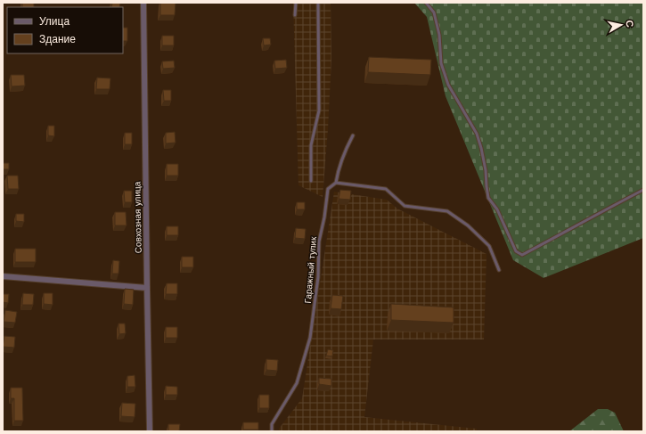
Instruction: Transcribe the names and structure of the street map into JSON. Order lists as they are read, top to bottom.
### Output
{
  "streets": {
    "street": ["Совхозная улица"],
    "lane": ["Гаражный тупик"]
  },
  "legend": ["Улица", "Здание"],
  "north": "right"
}
